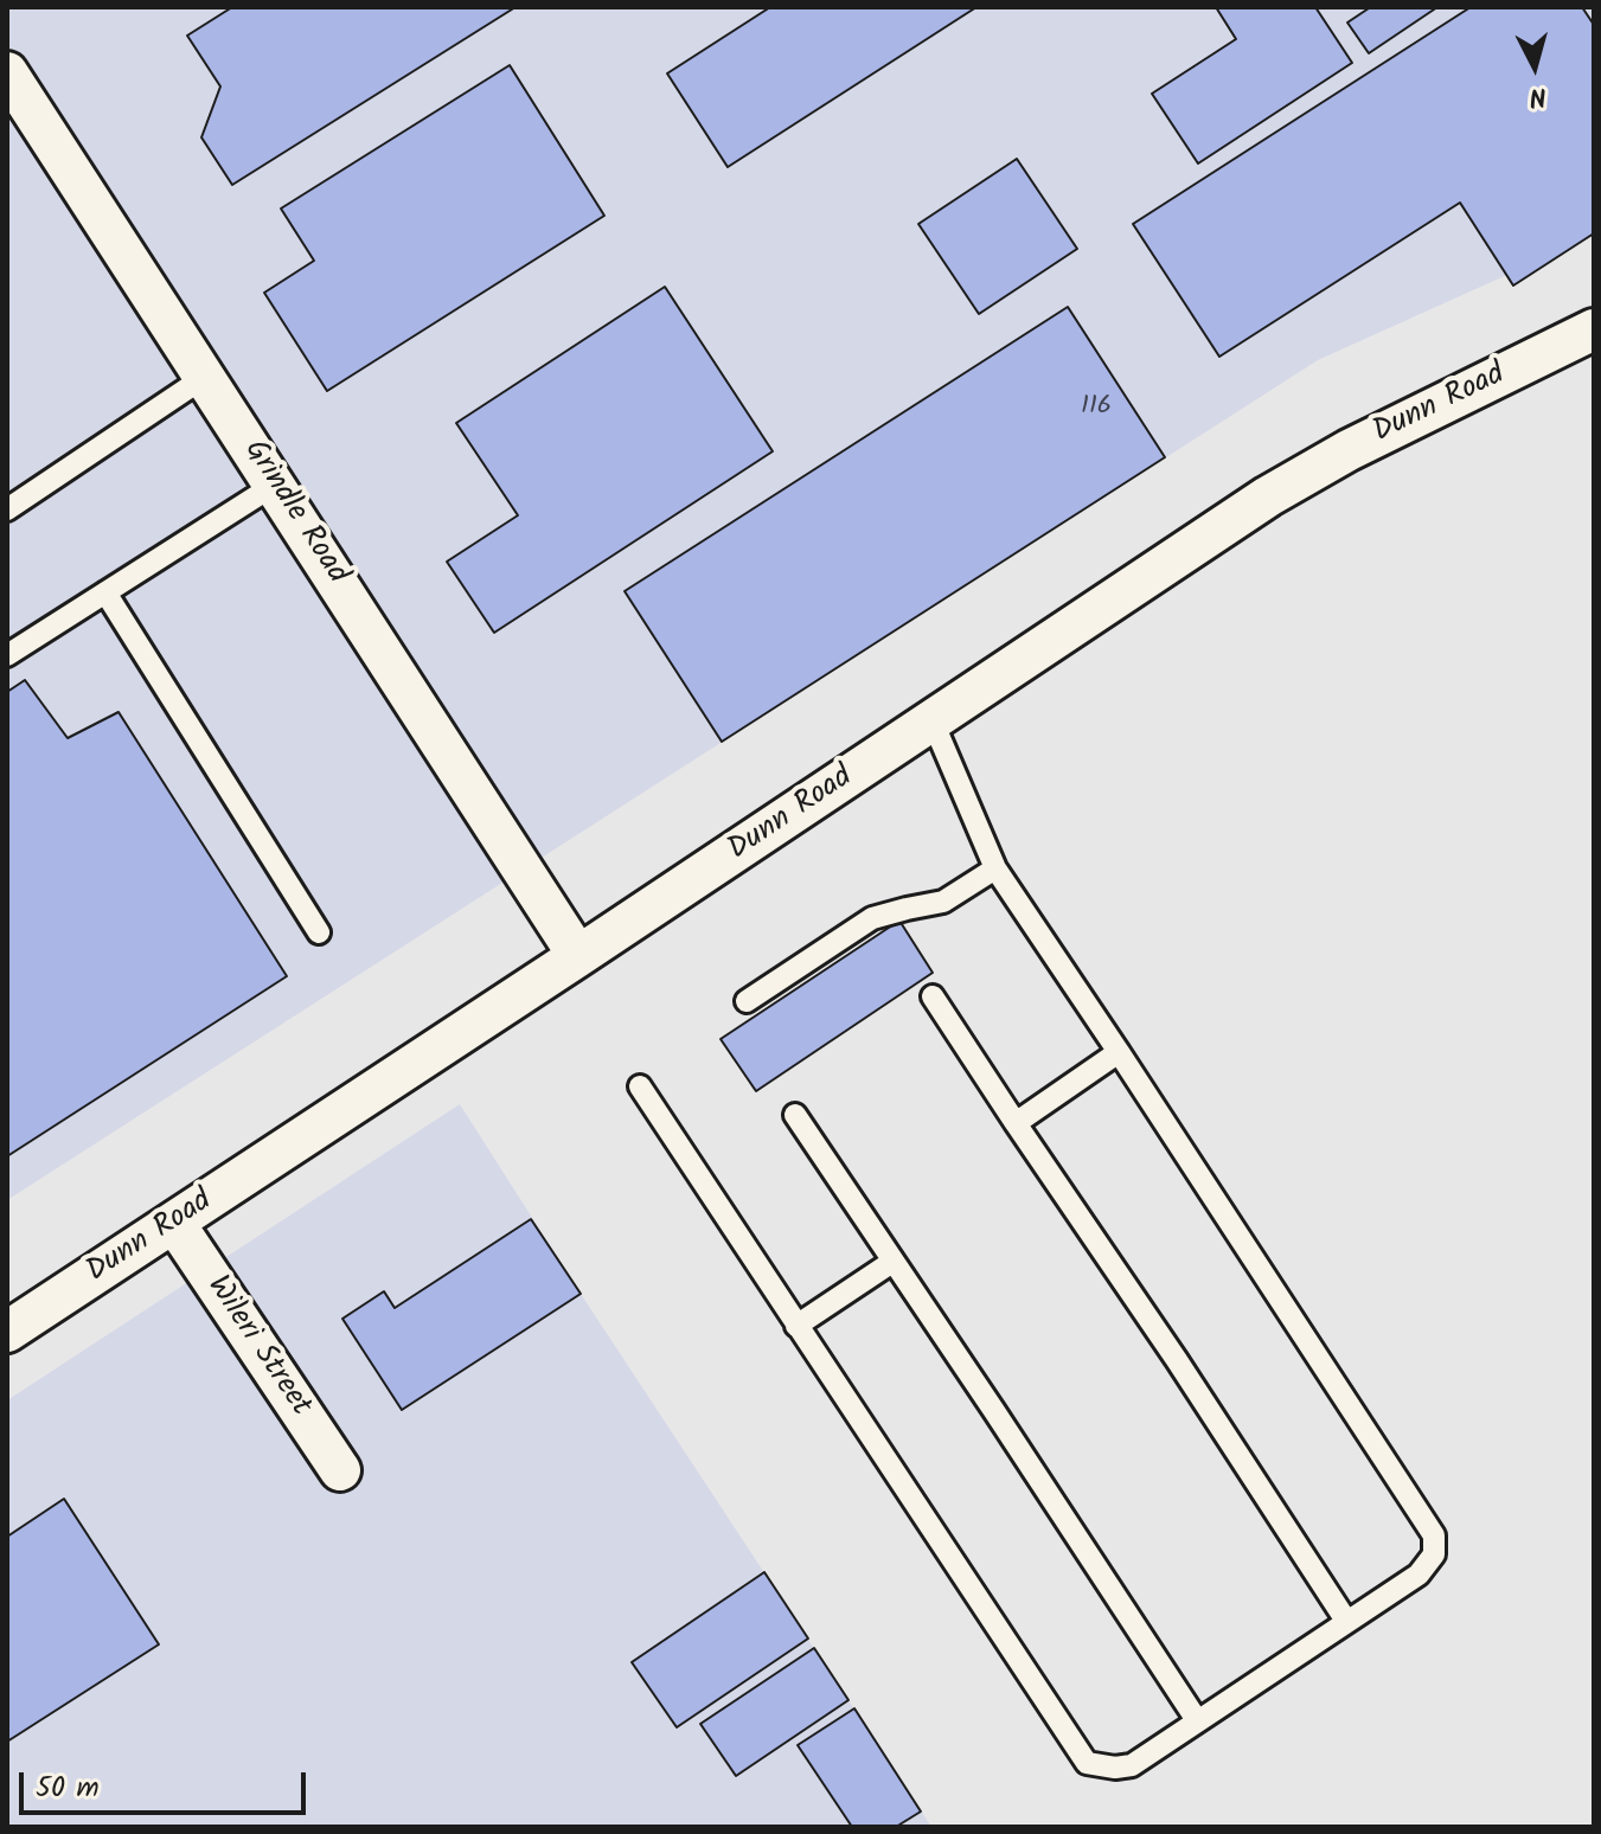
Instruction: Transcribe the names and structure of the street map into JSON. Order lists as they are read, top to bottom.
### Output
{
  "streets": {
    "street": ["Dunn Road", "Grindle Road", "Wileri Street"]
  },
  "crossings": [
    ["Dunn Road", "Grindle Road"],
    ["Dunn Road", "Wileri Street"]
  ],
  "house_numbers": ["116"],
  "scale_bar": "50 m",
  "north": "bottom"
}
